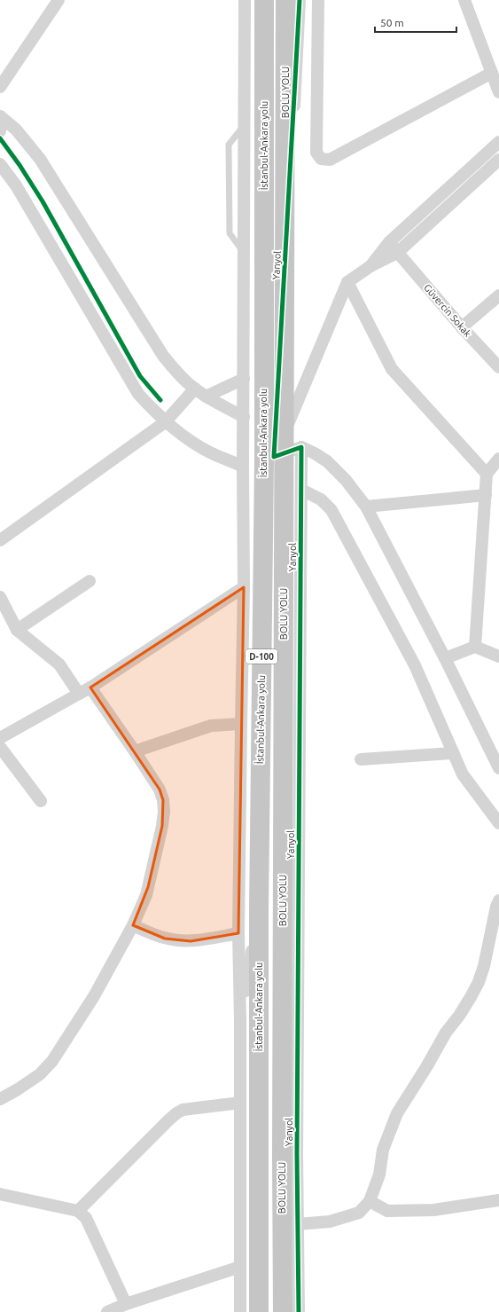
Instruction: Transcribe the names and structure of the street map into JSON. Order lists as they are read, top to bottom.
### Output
{
  "streets": {
    "highway": ["BOLU YOLU", "İstanbul-Ankara yolu", "D-100"],
    "street": ["Yanyol", "Güvercin Sokak"]
  },
  "crossings": [
    ["BOLU YOLU", "Yanyol"]
  ],
  "scale_bar": "50 m"
}
